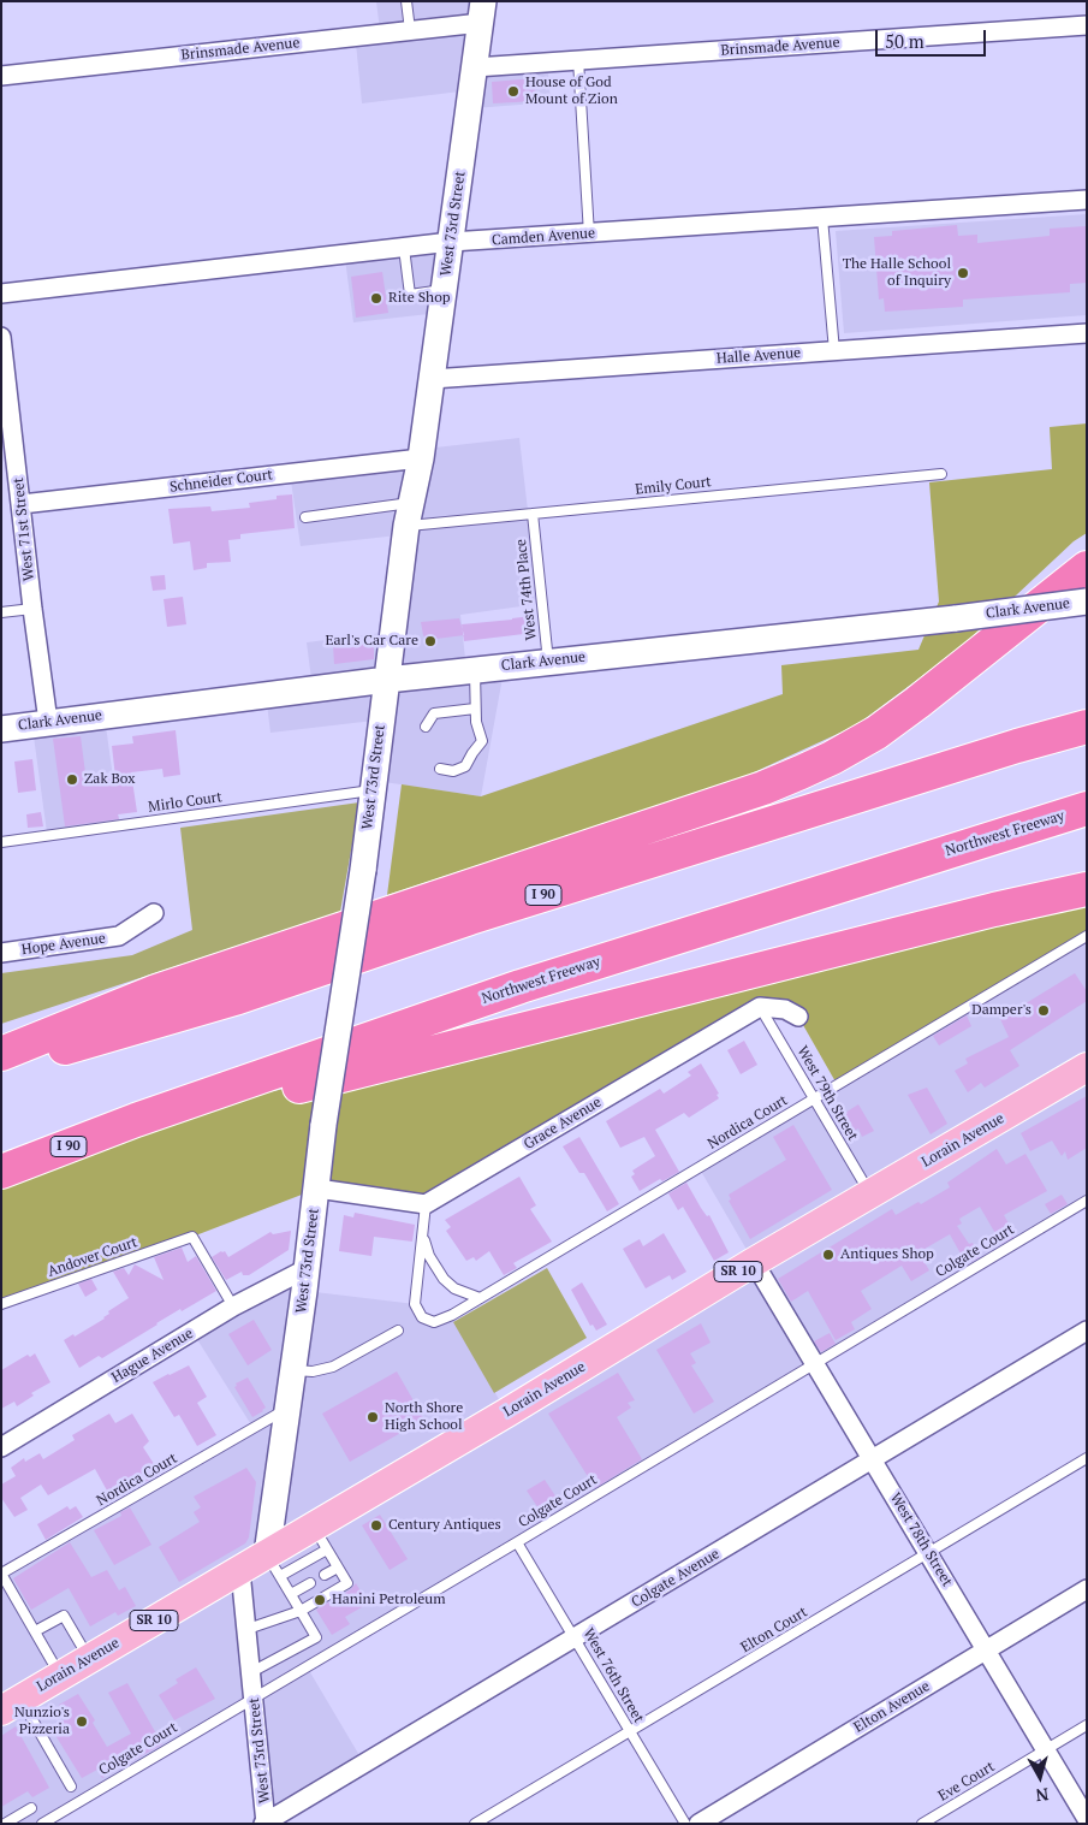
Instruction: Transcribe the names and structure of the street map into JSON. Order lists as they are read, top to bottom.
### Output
{
  "streets": {
    "highway": ["Northwest Freeway", "I 90"],
    "main road": ["Lorain Avenue", "SR 10"],
    "street": [
      "Brinsmade Avenue",
      "West 73rd Street",
      "Camden Avenue",
      "Halle Avenue",
      "Schneider Court",
      "West 71st Street",
      "Clark Avenue",
      "Hope Avenue",
      "Grace Avenue",
      "Hague Avenue",
      "West 78th Street",
      "Colgate Avenue",
      "Elton Avenue"
    ],
    "lane": [
      "Emily Court",
      "West 74th Place",
      "Mirlo Court",
      "West 79th Street",
      "Nordica Court",
      "Colgate Court",
      "Andover Court",
      "Elton Court",
      "West 76th Street",
      "Eve Court"
    ]
  },
  "crossings": [
    ["Brinsmade Avenue", "West 73rd Street"],
    ["West 73rd Street", "Camden Avenue"],
    ["West 73rd Street", "Halle Avenue"],
    ["West 73rd Street", "Schneider Court"],
    ["West 73rd Street", "Emily Court"],
    ["West 73rd Street", "Clark Avenue"],
    ["West 73rd Street", "Mirlo Court"],
    ["West 73rd Street", "Nordica Court"],
    ["West 73rd Street", "Lorain Avenue"],
    ["West 73rd Street", "Colgate Court"],
    ["West 73rd Street", "Hague Avenue"],
    ["West 73rd Street", "Colgate Avenue"],
    ["Schneider Court", "West 71st Street"],
    ["Emily Court", "West 74th Place"],
    ["West 71st Street", "Clark Avenue"],
    ["West 74th Place", "Clark Avenue"],
    ["West 79th Street", "Nordica Court"],
    ["West 79th Street", "Grace Avenue"],
    ["West 79th Street", "Lorain Avenue"],
    ["Lorain Avenue", "West 78th Street"],
    ["Colgate Court", "West 78th Street"],
    ["Colgate Court", "West 76th Street"],
    ["Andover Court", "Hague Avenue"],
    ["West 78th Street", "Colgate Avenue"],
    ["West 78th Street", "Elton Court"],
    ["West 78th Street", "Elton Avenue"],
    ["West 78th Street", "Eve Court"],
    ["Colgate Avenue", "West 76th Street"],
    ["Elton Court", "West 76th Street"]
  ],
  "places": [
    "House of God Mount of Zion",
    "The Halle School of Inquiry",
    "Rite Shop",
    "Earl's Car Care",
    "Zak Box",
    "Damper's",
    "Antiques Shop",
    "North Shore High School",
    "Century Antiques",
    "Hanini Petroleum",
    "Nunzio's Pizzeria"
  ],
  "scale_bar": "50 m",
  "north": "bottom"
}
